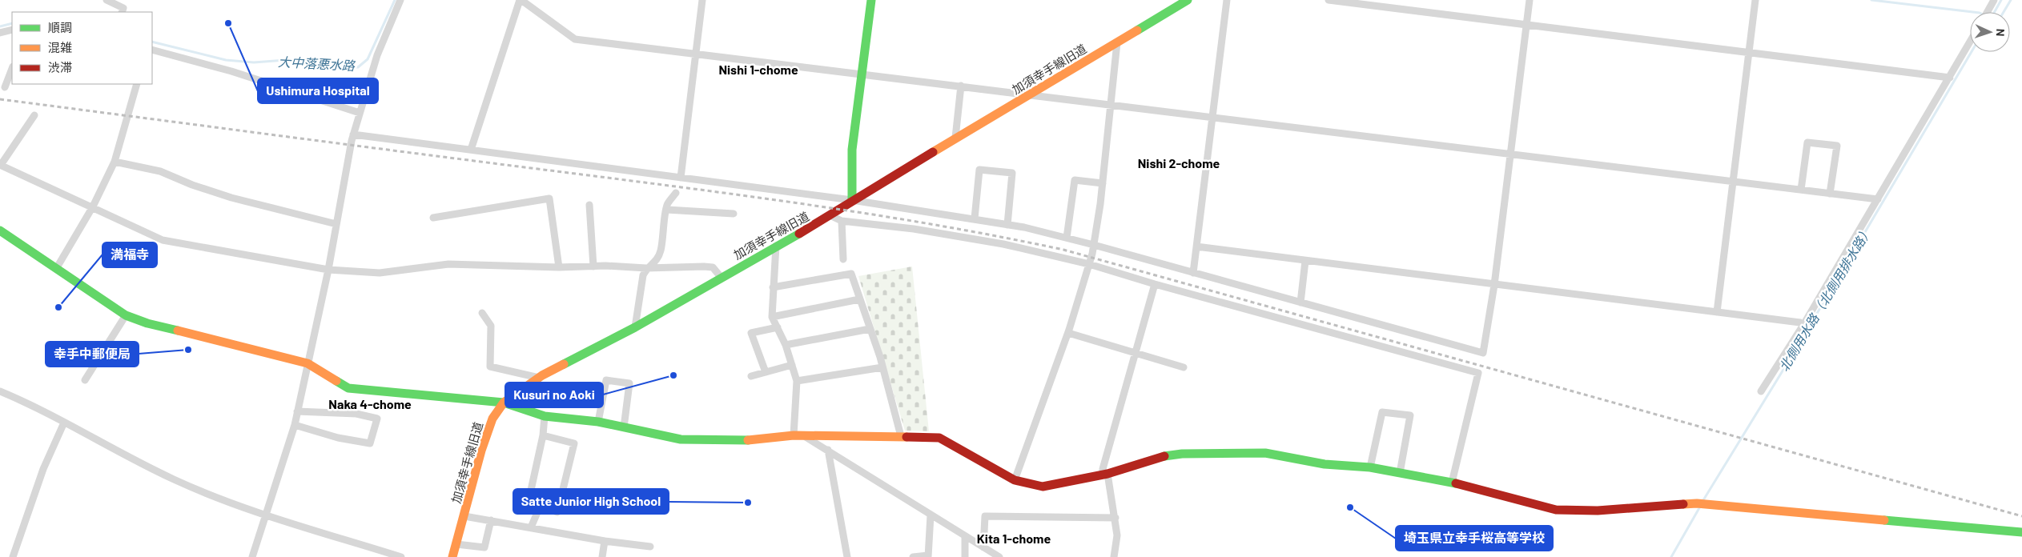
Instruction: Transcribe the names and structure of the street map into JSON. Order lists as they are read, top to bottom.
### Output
{
  "streets": {
    "street": ["加須幸手線旧道"]
  },
  "districts": [
    "Nishi 1-chome",
    "Nishi 2-chome",
    "Naka 4-chome",
    "Kita 1-chome"
  ],
  "water": ["大中落悪水路", "北側用水路（北側用排水路）"],
  "places": [
    "Ushimura Hospital",
    "満福寺",
    "幸手中郵便局",
    "Kusuri no Aoki",
    "Satte Junior High School",
    "埼玉県立幸手桜高等学校"
  ],
  "legend": ["順調", "混雑", "渋滞"],
  "north": "right"
}
